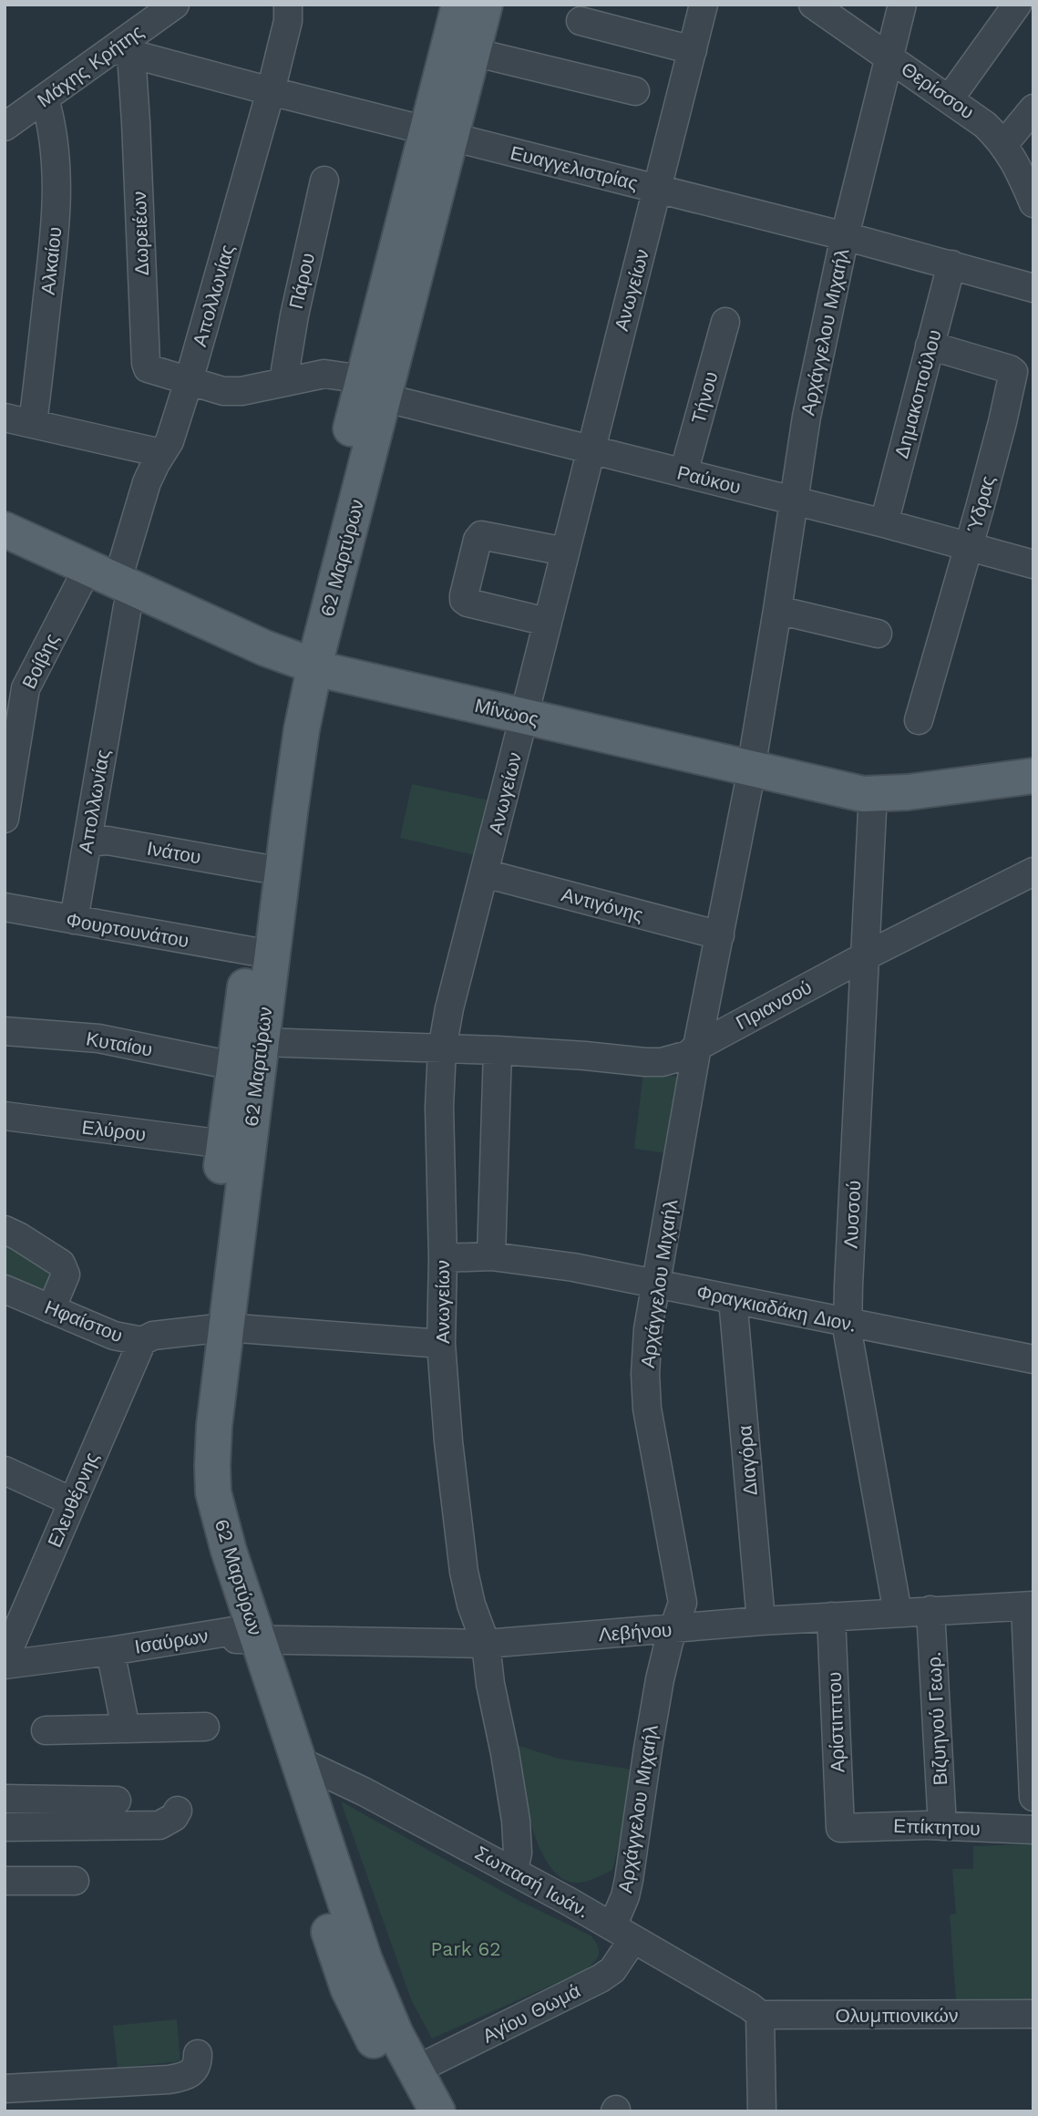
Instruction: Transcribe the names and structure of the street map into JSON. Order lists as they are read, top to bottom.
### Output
{
  "streets": {
    "main road": ["62 Μαρτύρων", "Μίνωος"],
    "street": [
      "Μάχης Κρήτης",
      "Θερίσσου",
      "Ευαγγελιστρίας",
      "Δωρειέων",
      "Αλκαίου",
      "Πάρου",
      "Ανωγείων",
      "Απολλωνίας",
      "Αρχάγγελου Μιχαήλ",
      "Δημακοπούλου",
      "Τήνου",
      "Ραύκου",
      "Ύδρας",
      "Βοίβης",
      "Ινάτου",
      "Αντιγόνης",
      "Φουρτουνάτου",
      "Πριανσού",
      "Κυταίου",
      "Ελύρου",
      "Λυσσού",
      "Φραγκιαδάκη Διον.",
      "Ηφαίστου",
      "Διαγόρα",
      "Ελευθέρνης",
      "Λεβήνου",
      "Ισαύρων",
      "Βιζυηνού Γεωρ.",
      "Αρίστιππου",
      "Επίκτητου",
      "Σωπασή Ιωάν.",
      "Αγίου Θωμά",
      "Ολυμπιονικών"
    ]
  },
  "crossings": [
    ["Μάχης Κρήτης", "Ευαγγελιστρίας"],
    ["Μάχης Κρήτης", "Δωρειέων"],
    ["Μάχης Κρήτης", "Αλκαίου"],
    ["Θερίσσου", "Αρχάγγελου Μιχαήλ"],
    ["Ευαγγελιστρίας", "Δωρειέων"],
    ["Ευαγγελιστρίας", "Ανωγείων"],
    ["Ευαγγελιστρίας", "Απολλωνίας"],
    ["Ευαγγελιστρίας", "Αρχάγγελου Μιχαήλ"],
    ["Ευαγγελιστρίας", "Δημακοπούλου"],
    ["Ευαγγελιστρίας", "62 Μαρτύρων"],
    ["Δωρειέων", "Απολλωνίας"],
    ["Δωρειέων", "Ραύκου"],
    ["Πάρου", "Ραύκου"],
    ["Ανωγείων", "Ραύκου"],
    ["Ανωγείων", "Μίνωος"],
    ["Ανωγείων", "Αντιγόνης"],
    ["Ανωγείων", "Πριανσού"],
    ["Ανωγείων", "Φραγκιαδάκη Διον."],
    ["Ανωγείων", "Λεβήνου"],
    ["Ανωγείων", "Σωπασή Ιωάν."],
    ["Απολλωνίας", "Ραύκου"],
    ["Απολλωνίας", "Μίνωος"],
    ["Απολλωνίας", "Ινάτου"],
    ["Απολλωνίας", "Φουρτουνάτου"],
    ["Αρχάγγελου Μιχαήλ", "Ραύκου"],
    ["Αρχάγγελου Μιχαήλ", "Μίνωος"],
    ["Αρχάγγελου Μιχαήλ", "Αντιγόνης"],
    ["Αρχάγγελου Μιχαήλ", "Πριανσού"],
    ["Αρχάγγελου Μιχαήλ", "Φραγκιαδάκη Διον."],
    ["Αρχάγγελου Μιχαήλ", "Λεβήνου"],
    ["Αρχάγγελου Μιχαήλ", "Σωπασή Ιωάν."],
    ["Αρχάγγελου Μιχαήλ", "Αγίου Θωμά"],
    ["Δημακοπούλου", "Ραύκου"],
    ["Δημακοπούλου", "Ύδρας"],
    ["Τήνου", "Ραύκου"],
    ["Ραύκου", "Ύδρας"],
    ["Ραύκου", "62 Μαρτύρων"],
    ["62 Μαρτύρων", "Μίνωος"],
    ["62 Μαρτύρων", "Ινάτου"],
    ["62 Μαρτύρων", "Φουρτουνάτου"],
    ["62 Μαρτύρων", "Πριανσού"],
    ["62 Μαρτύρων", "Κυταίου"],
    ["62 Μαρτύρων", "Ελύρου"],
    ["62 Μαρτύρων", "Ηφαίστου"],
    ["62 Μαρτύρων", "Λεβήνου"],
    ["62 Μαρτύρων", "Ισαύρων"],
    ["62 Μαρτύρων", "Σωπασή Ιωάν."],
    ["62 Μαρτύρων", "Αγίου Θωμά"],
    ["Βοίβης", "Μίνωος"],
    ["Μίνωος", "Λυσσού"],
    ["Πριανσού", "Λυσσού"],
    ["Λυσσού", "Φραγκιαδάκη Διον."],
    ["Λυσσού", "Λεβήνου"],
    ["Φραγκιαδάκη Διον.", "Διαγόρα"],
    ["Ηφαίστου", "Ελευθέρνης"],
    ["Διαγόρα", "Λεβήνου"],
    ["Λεβήνου", "Ισαύρων"],
    ["Λεβήνου", "Βιζυηνού Γεωρ."],
    ["Λεβήνου", "Αρίστιππου"],
    ["Βιζυηνού Γεωρ.", "Επίκτητου"],
    ["Αρίστιππου", "Επίκτητου"],
    ["Σωπασή Ιωάν.", "Αγίου Θωμά"],
    ["Σωπασή Ιωάν.", "Ολυμπιονικών"]
  ],
  "parks": ["Park 62"]
}
